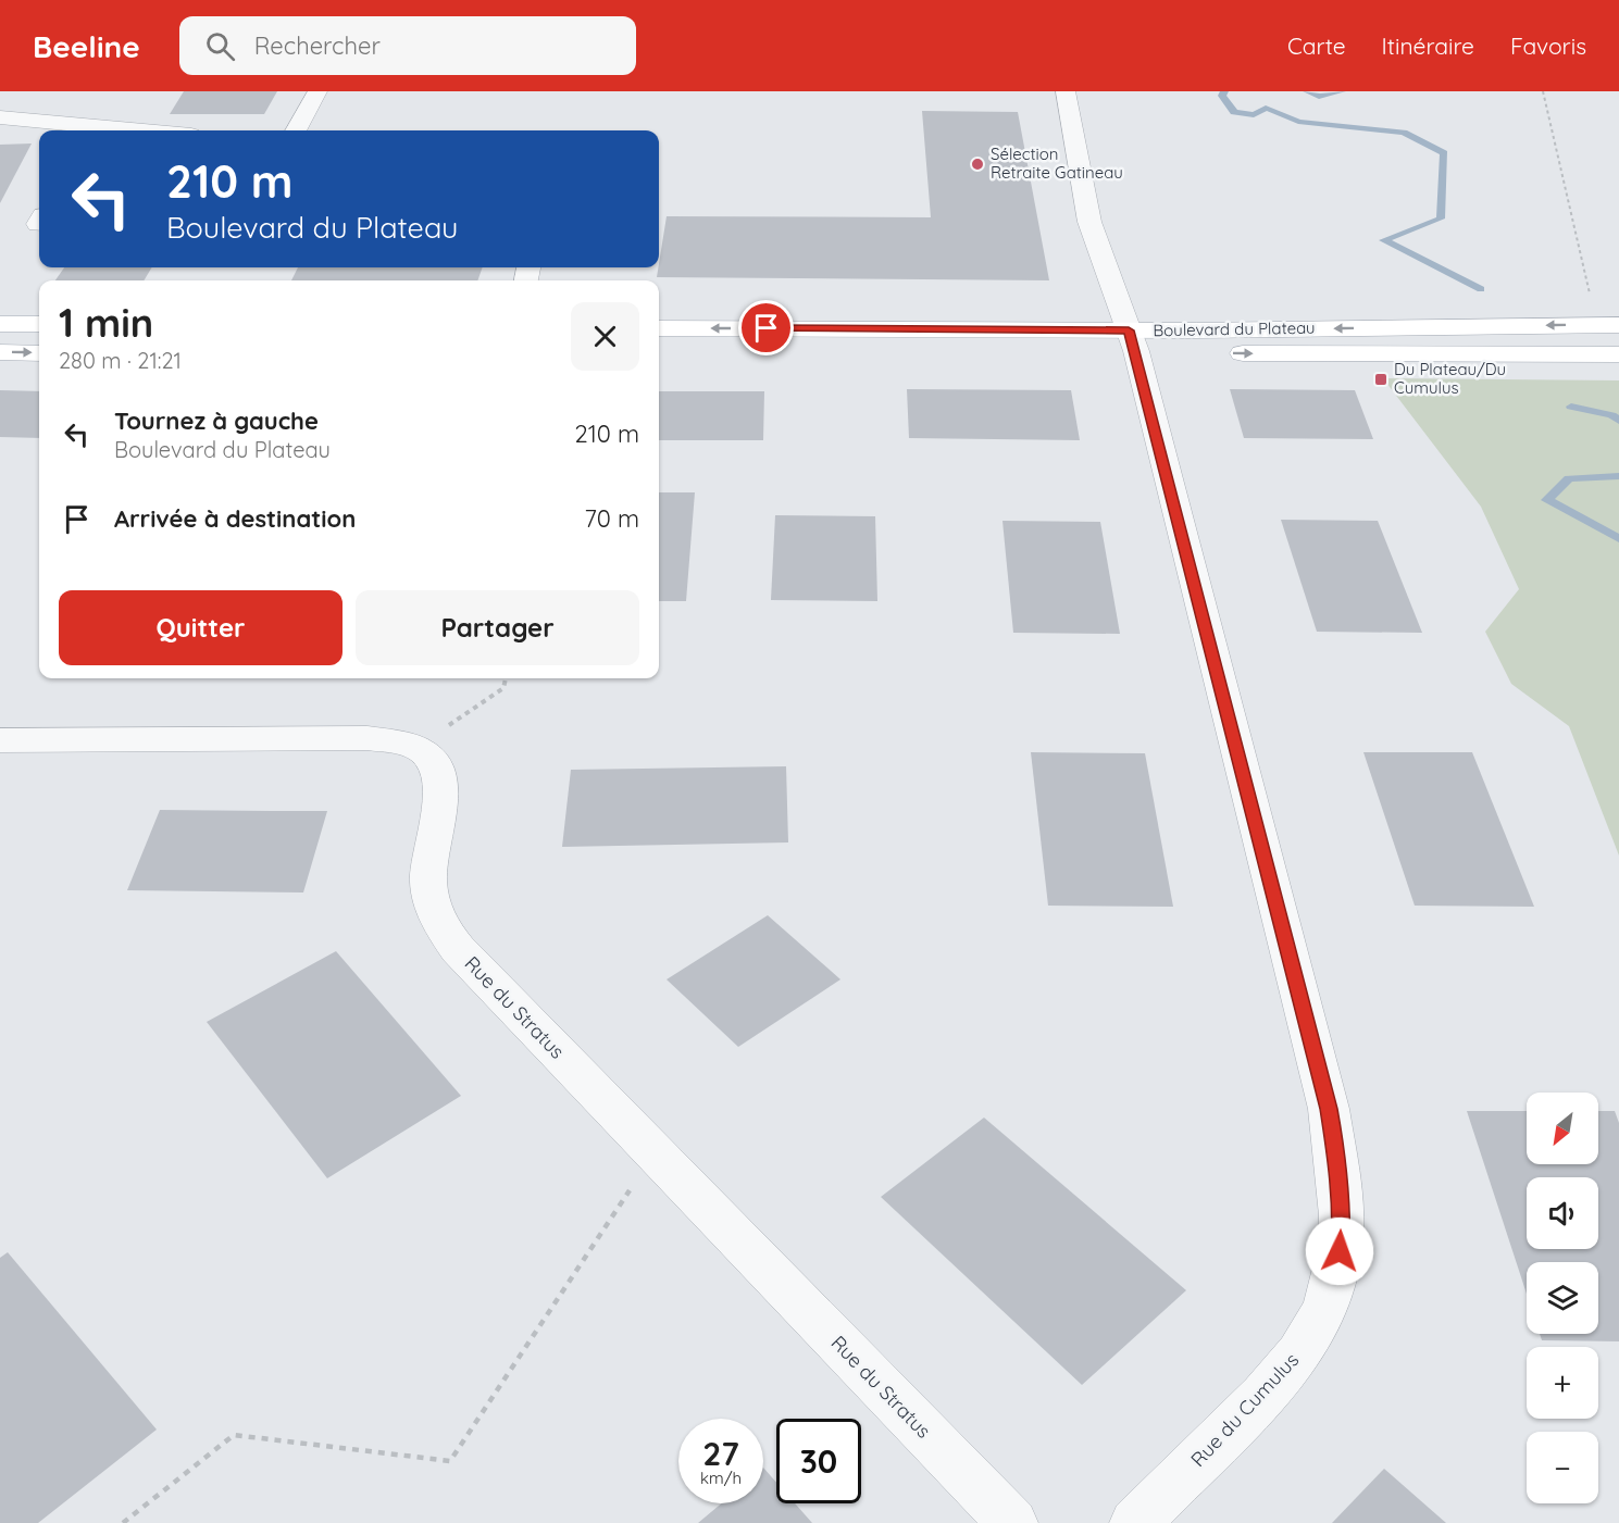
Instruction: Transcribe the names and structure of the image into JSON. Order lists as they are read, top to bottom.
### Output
{
  "streets": {
    "main road": ["Boulevard du Plateau"],
    "street": ["Rue du Stratus", "Rue du Cumulus"]
  },
  "crossings": [
    ["Boulevard du Plateau", "Rue du Cumulus"]
  ],
  "places": {
    "other": ["Sélection Retraite Gatineau"],
    "transit": ["Du Plateau/Du Cumulus"]
  },
  "north": "bottom left",
  "page": {
    "header": "Beeline",
    "search": "Rechercher",
    "nav": ["Carte", "Itinéraire", "Favoris"],
    "turn": ["210 m", "Boulevard du Plateau"],
    "heading": ["1 min", "280 m · 21:21"],
    "list": [
      {
        "name": "Tournez à gauche",
        "note": "Boulevard du Plateau",
        "value": "210 m"
      },
      {
        "name": "Arrivée à destination",
        "value": "70 m"
      }
    ],
    "buttons": ["Quitter", "Partager"],
    "map_buttons": ["+", "−"],
    "speed": "27 km/h",
    "limit": "30"
  }
}
